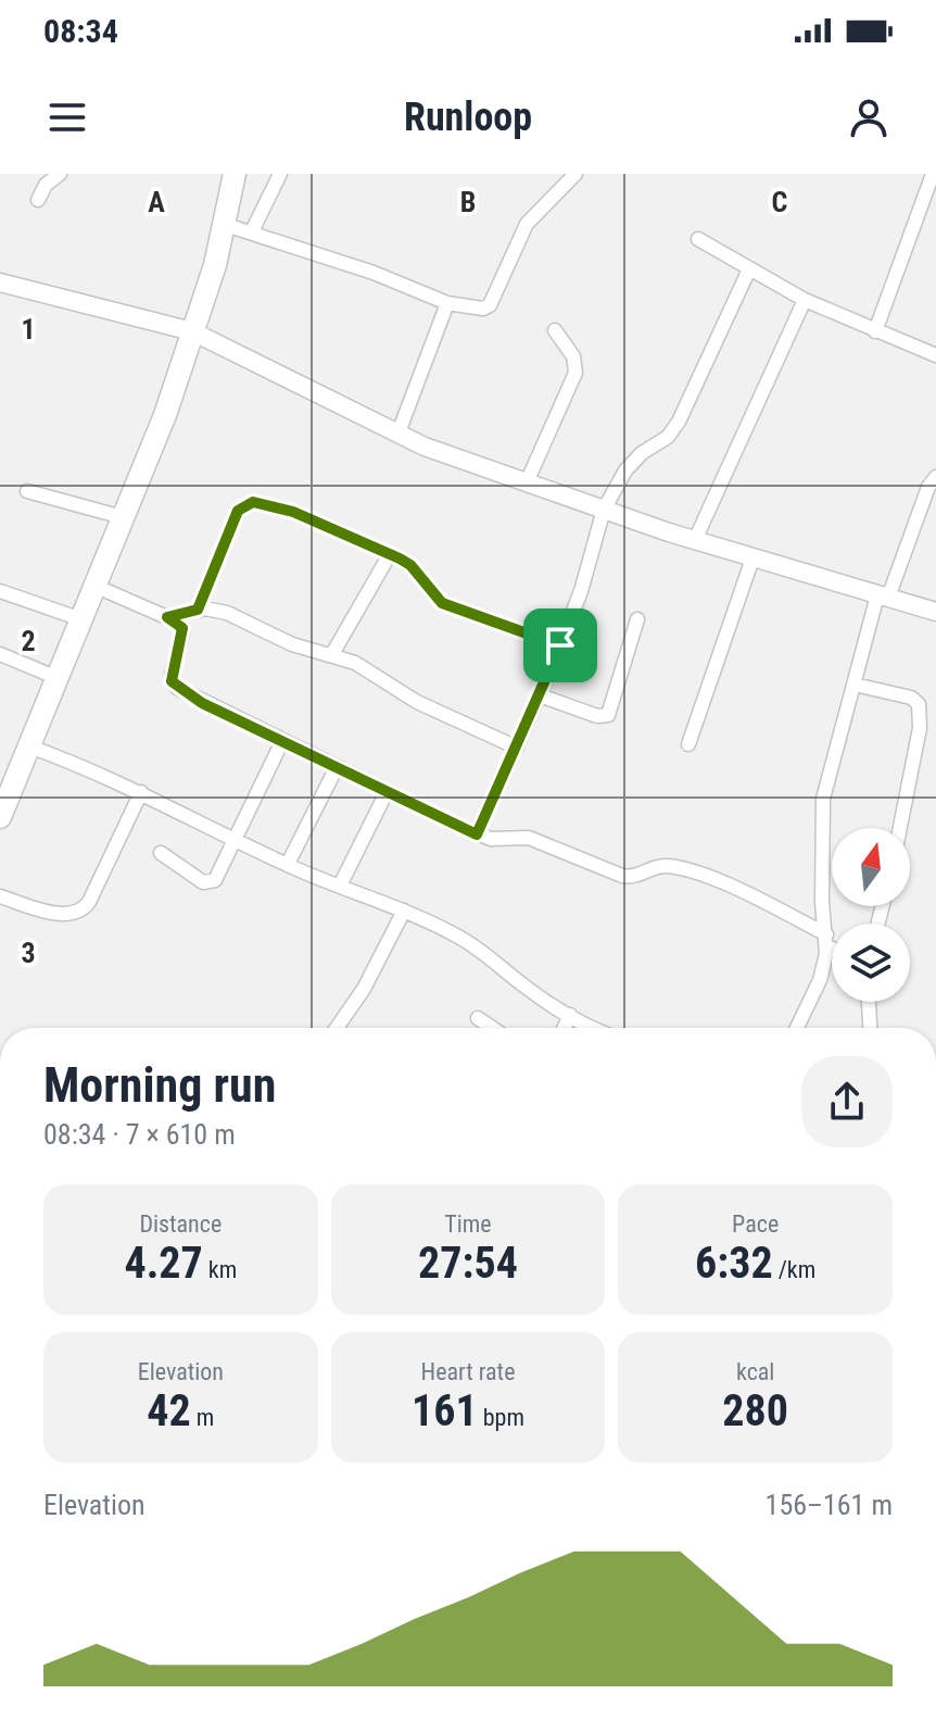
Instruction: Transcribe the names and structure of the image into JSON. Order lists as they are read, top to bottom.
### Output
{
  "north": "top",
  "page": {
    "status": "08:34",
    "header": "Runloop",
    "heading": ["Morning run", "08:34 · 7 × 610 m"],
    "stats": [
      ["Distance", "4.27 km"],
      ["Time", "27:54"],
      ["Pace", "6:32 /km"],
      ["Elevation", "42 m"],
      ["Heart rate", "161 bpm"],
      ["kcal", "280"]
    ],
    "chart": ["Elevation", "156–161 m"]
  },
  "grid": {
    "columns": ["A", "B", "C"],
    "rows": ["1", "2", "3"]
  }
}
